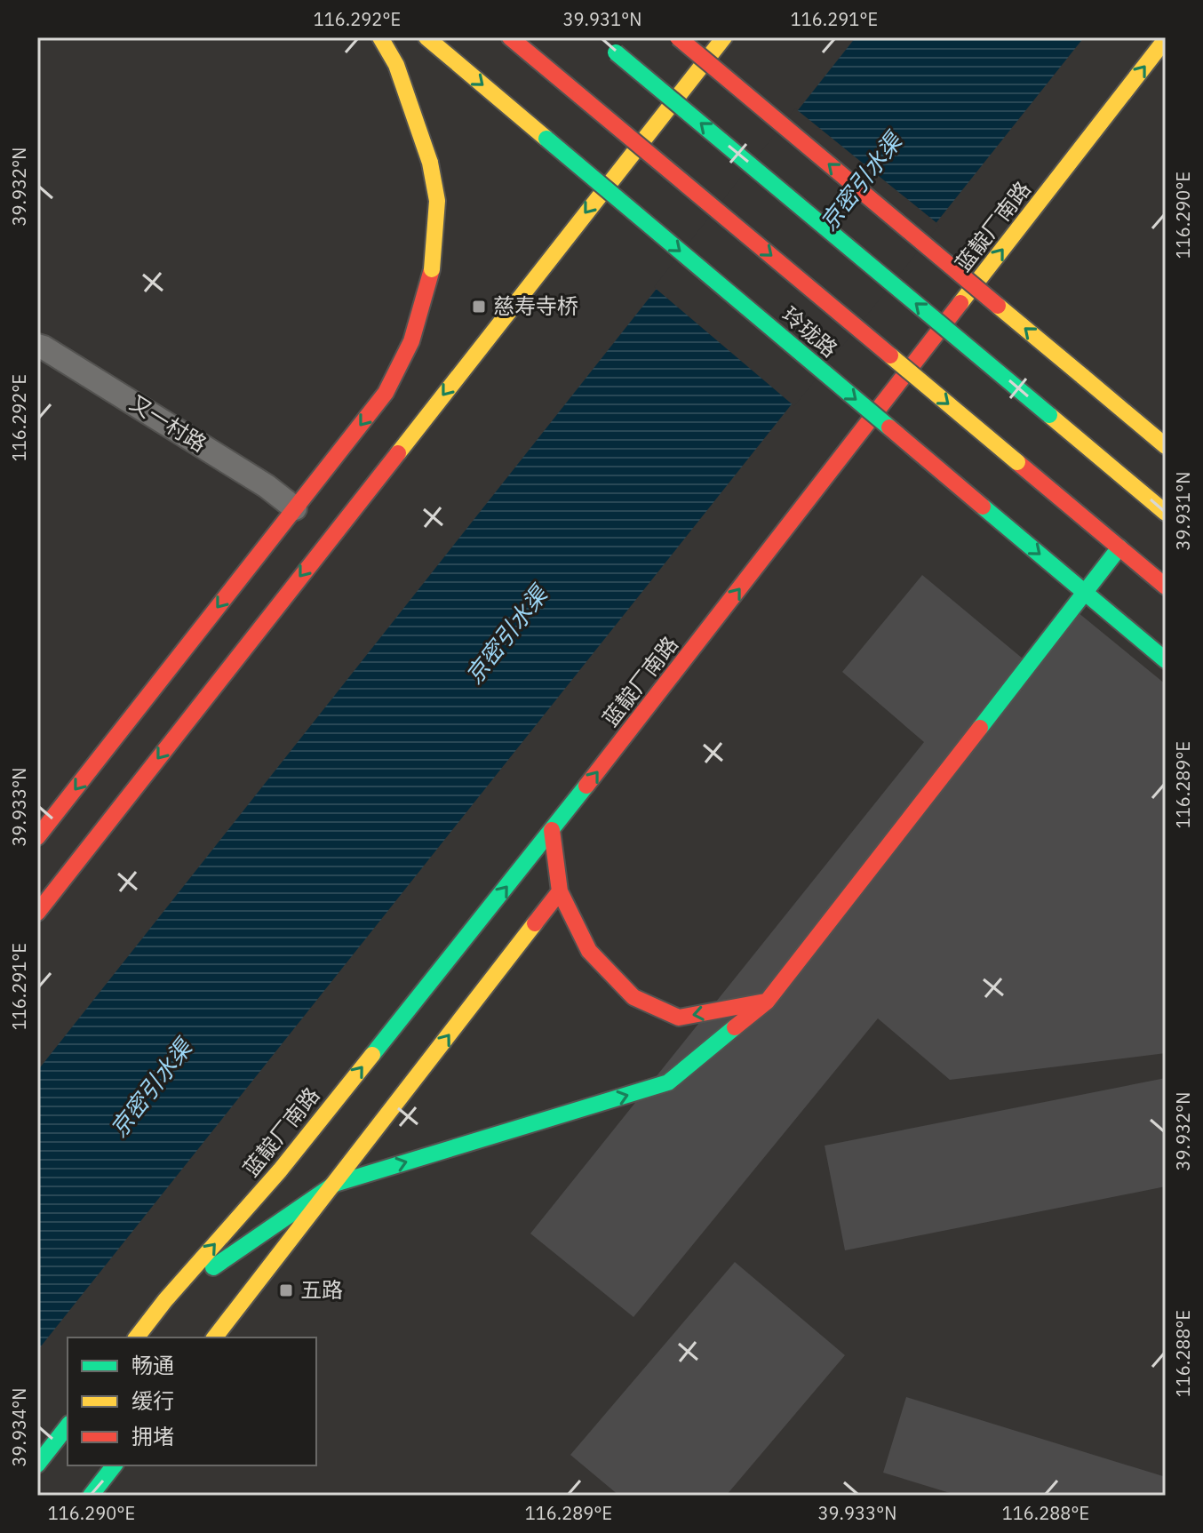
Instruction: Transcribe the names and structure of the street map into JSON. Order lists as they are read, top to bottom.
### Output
{
  "streets": {
    "main road": ["蓝靛厂南路", "玲珑路"],
    "street": ["又一村路"]
  },
  "water": ["京密引水渠"],
  "places": {
    "transit": ["慈寿寺桥", "五路"]
  },
  "legend": ["畅通", "缓行", "拥堵"],
  "coordinates": [
    "116.292°E",
    "39.931°N",
    "116.291°E",
    "39.932°N",
    "116.290°E",
    "116.289°E",
    "39.933°N",
    "116.288°E",
    "39.934°N"
  ]
}
